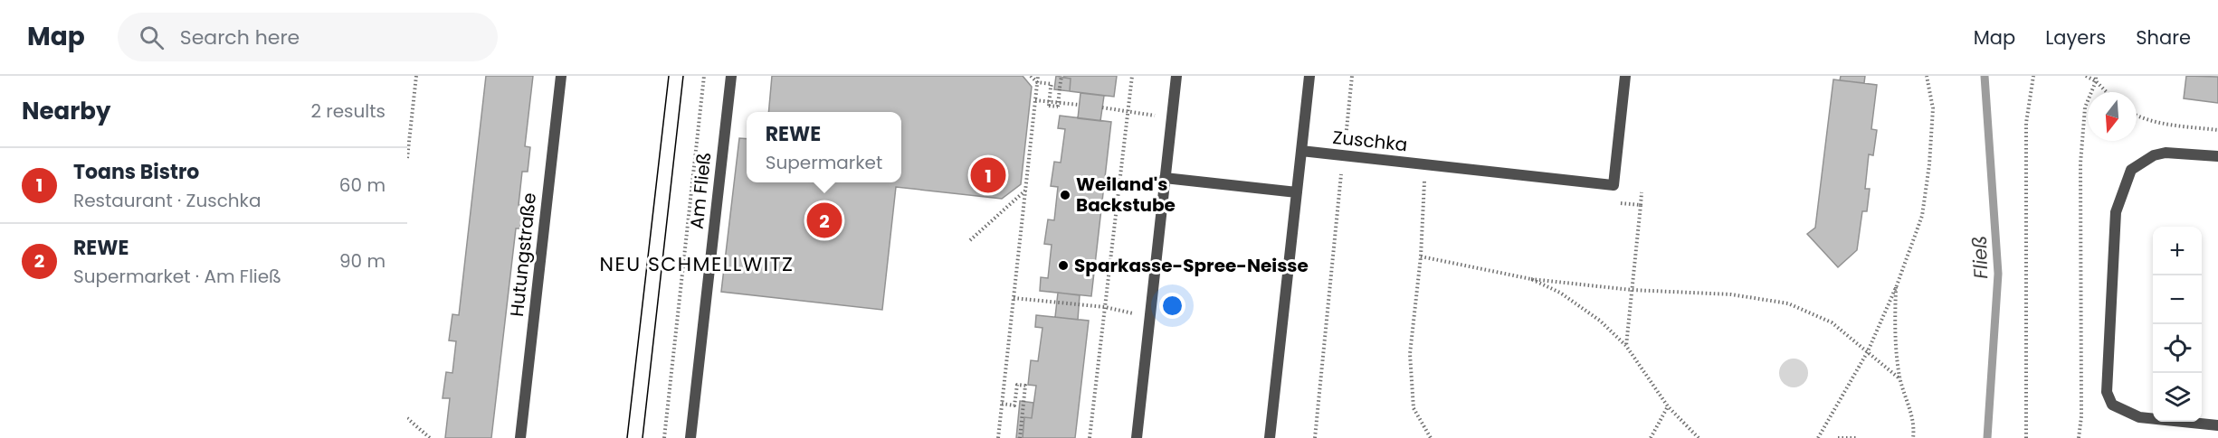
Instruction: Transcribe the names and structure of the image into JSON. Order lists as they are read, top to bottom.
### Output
{
  "streets": {
    "street": ["Zuschka", "Am Fließ", "Hutungstraße"]
  },
  "districts": ["NEU SCHMELLWITZ"],
  "water": ["Fließ"],
  "places": ["Weiland's Backstube", "Sparkasse-Spree-Neisse"],
  "north": "bottom",
  "page": {
    "header": "Map",
    "search": "Search here",
    "nav": ["Map", "Layers", "Share"],
    "heading": ["Nearby", "2 results"],
    "popup": ["REWE", "Supermarket"],
    "list": [
      {
        "mark": "1",
        "name": "Toans Bistro",
        "note": "Restaurant · Zuschka",
        "value": "60 m"
      },
      {
        "mark": "2",
        "name": "REWE",
        "note": "Supermarket · Am Fließ",
        "value": "90 m"
      }
    ],
    "pins": ["1", "2"],
    "map_buttons": ["+", "−"]
  }
}
